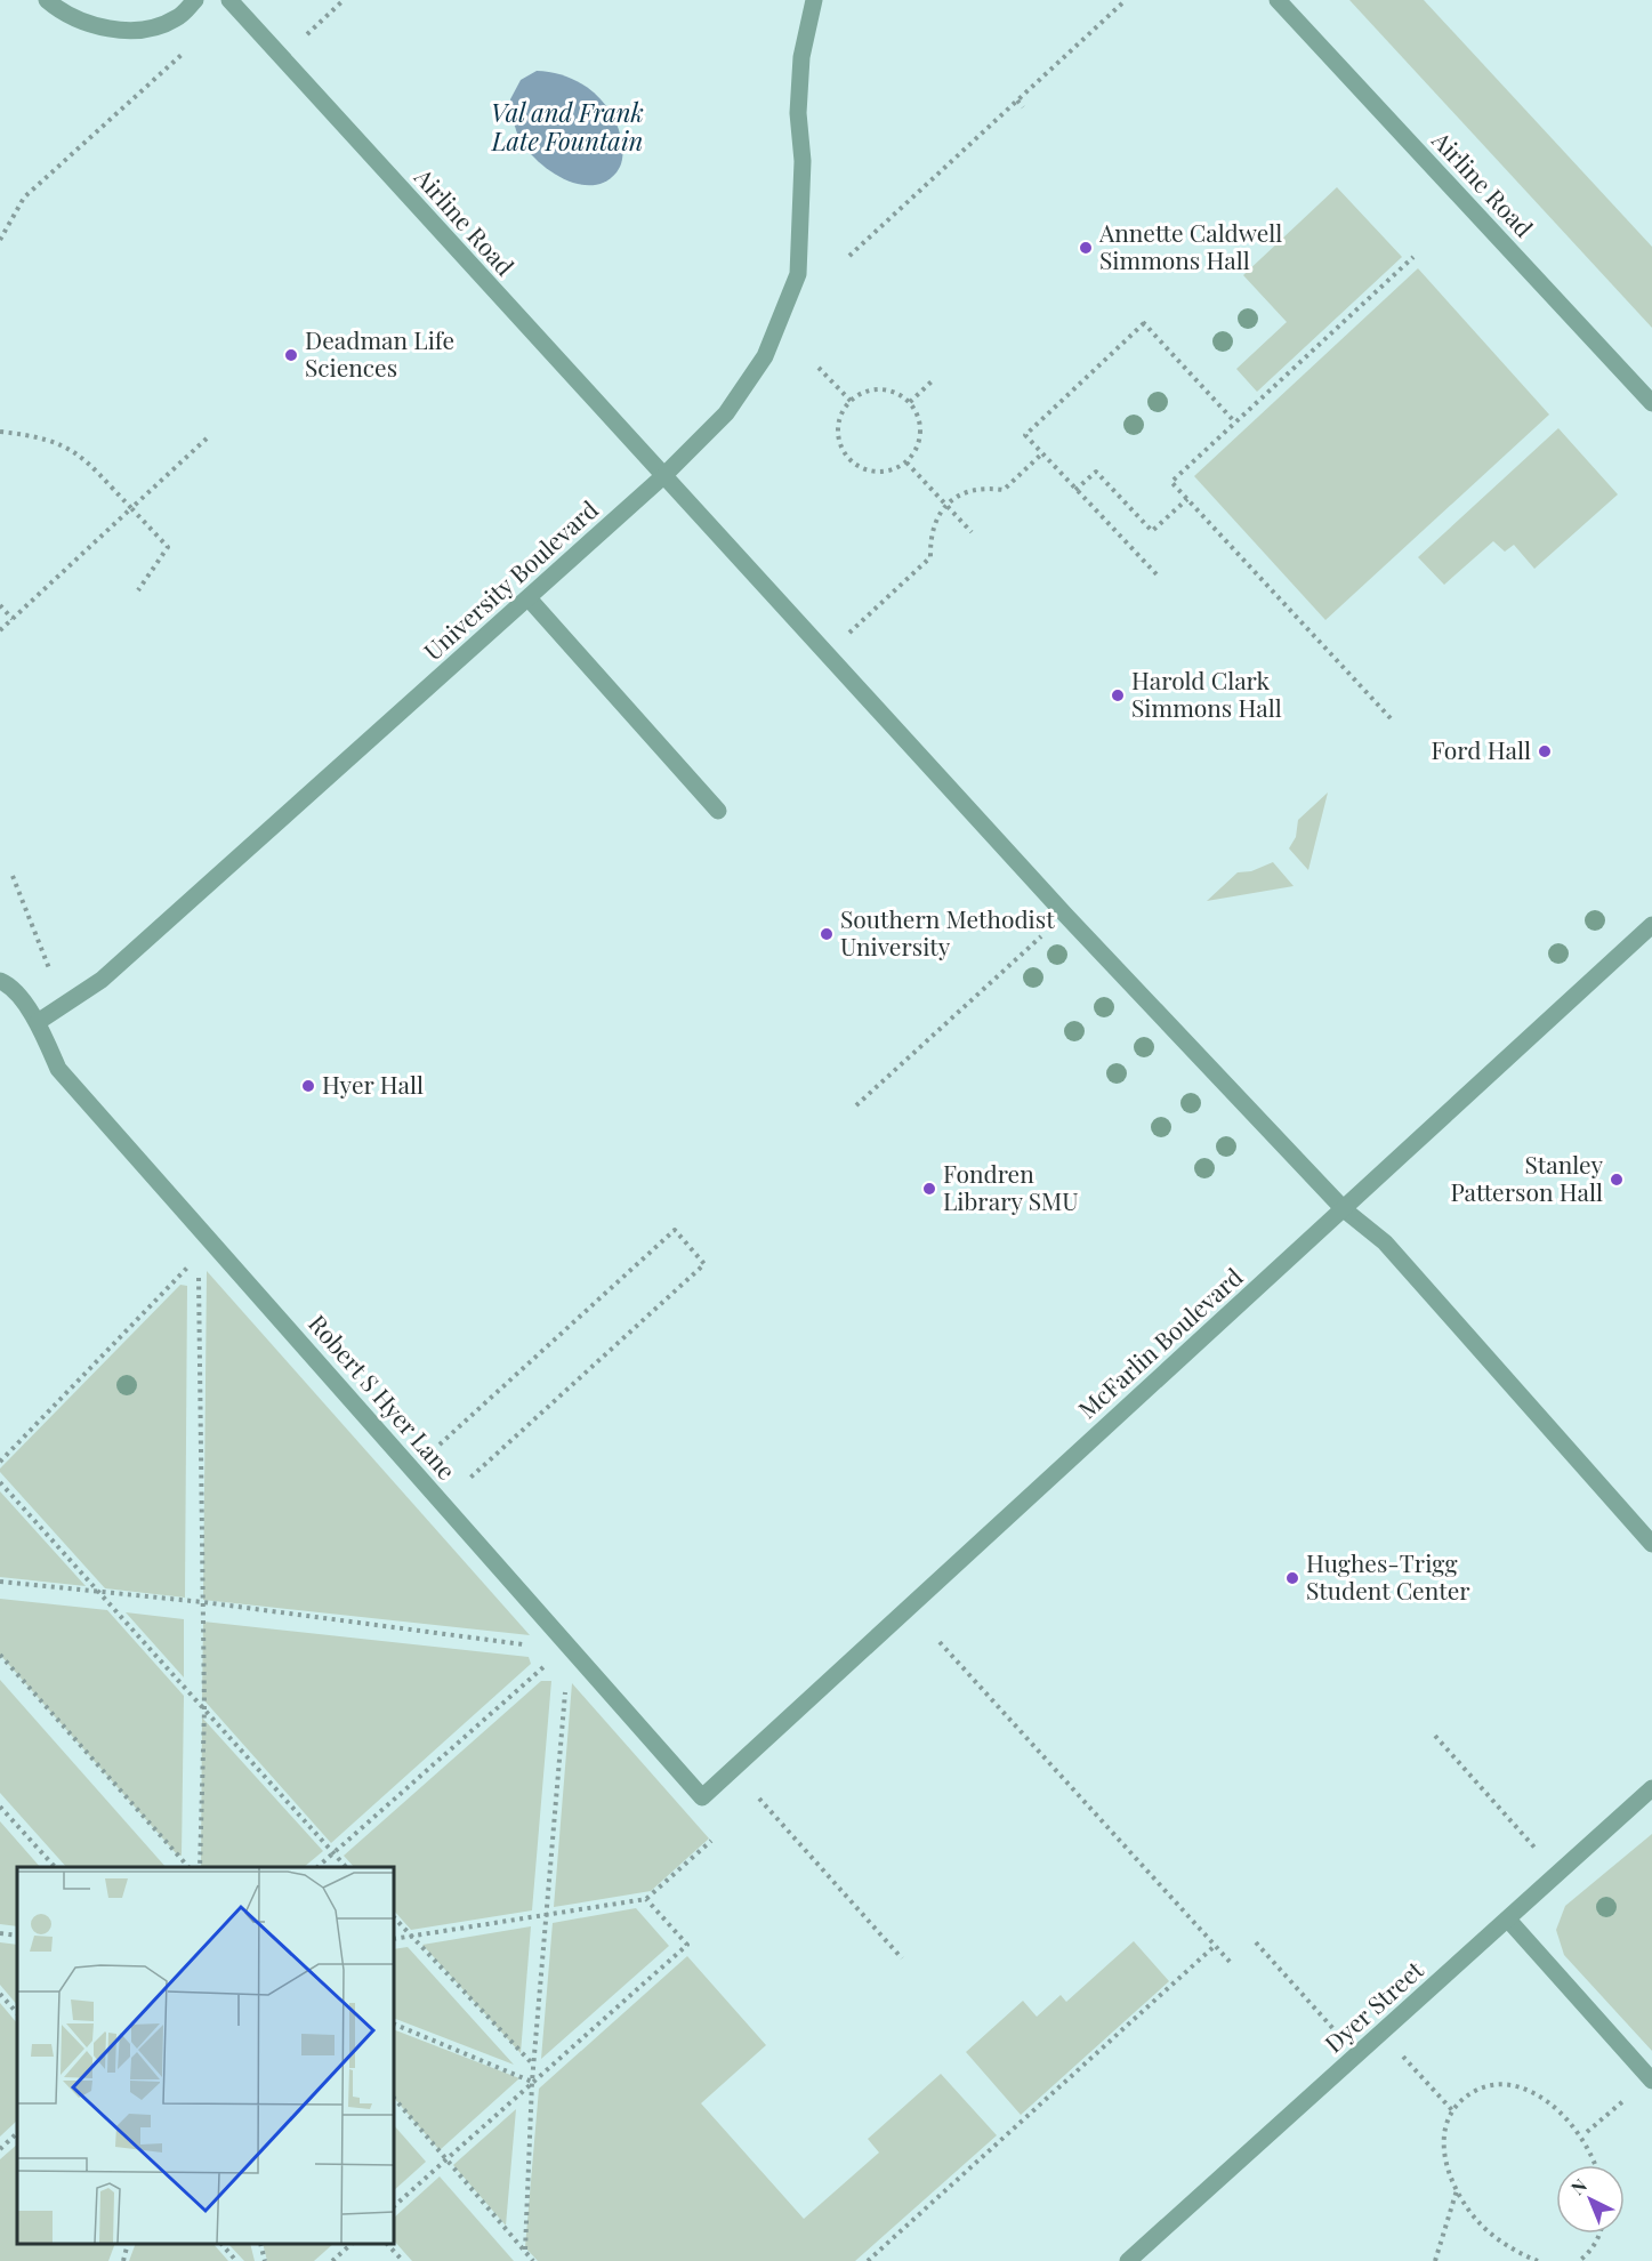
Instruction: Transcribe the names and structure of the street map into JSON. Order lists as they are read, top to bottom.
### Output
{
  "streets": {
    "street": [
      "Airline Road",
      "University Boulevard",
      "McFarlin Boulevard",
      "Robert S Hyer Lane",
      "Dyer Street"
    ]
  },
  "crossings": [
    ["Airline Road", "University Boulevard"],
    ["Airline Road", "McFarlin Boulevard"],
    ["University Boulevard", "Robert S Hyer Lane"],
    ["McFarlin Boulevard", "Robert S Hyer Lane"]
  ],
  "water": ["Val and Frank Late Fountain"],
  "places": [
    "Annette Caldwell Simmons Hall",
    "Deadman Life Sciences",
    "Harold Clark Simmons Hall",
    "Ford Hall",
    "Southern Methodist University",
    "Hyer Hall",
    "Stanley Patterson Hall",
    "Fondren Library SMU",
    "Hughes-Trigg Student Center"
  ],
  "north": "top left"
}
